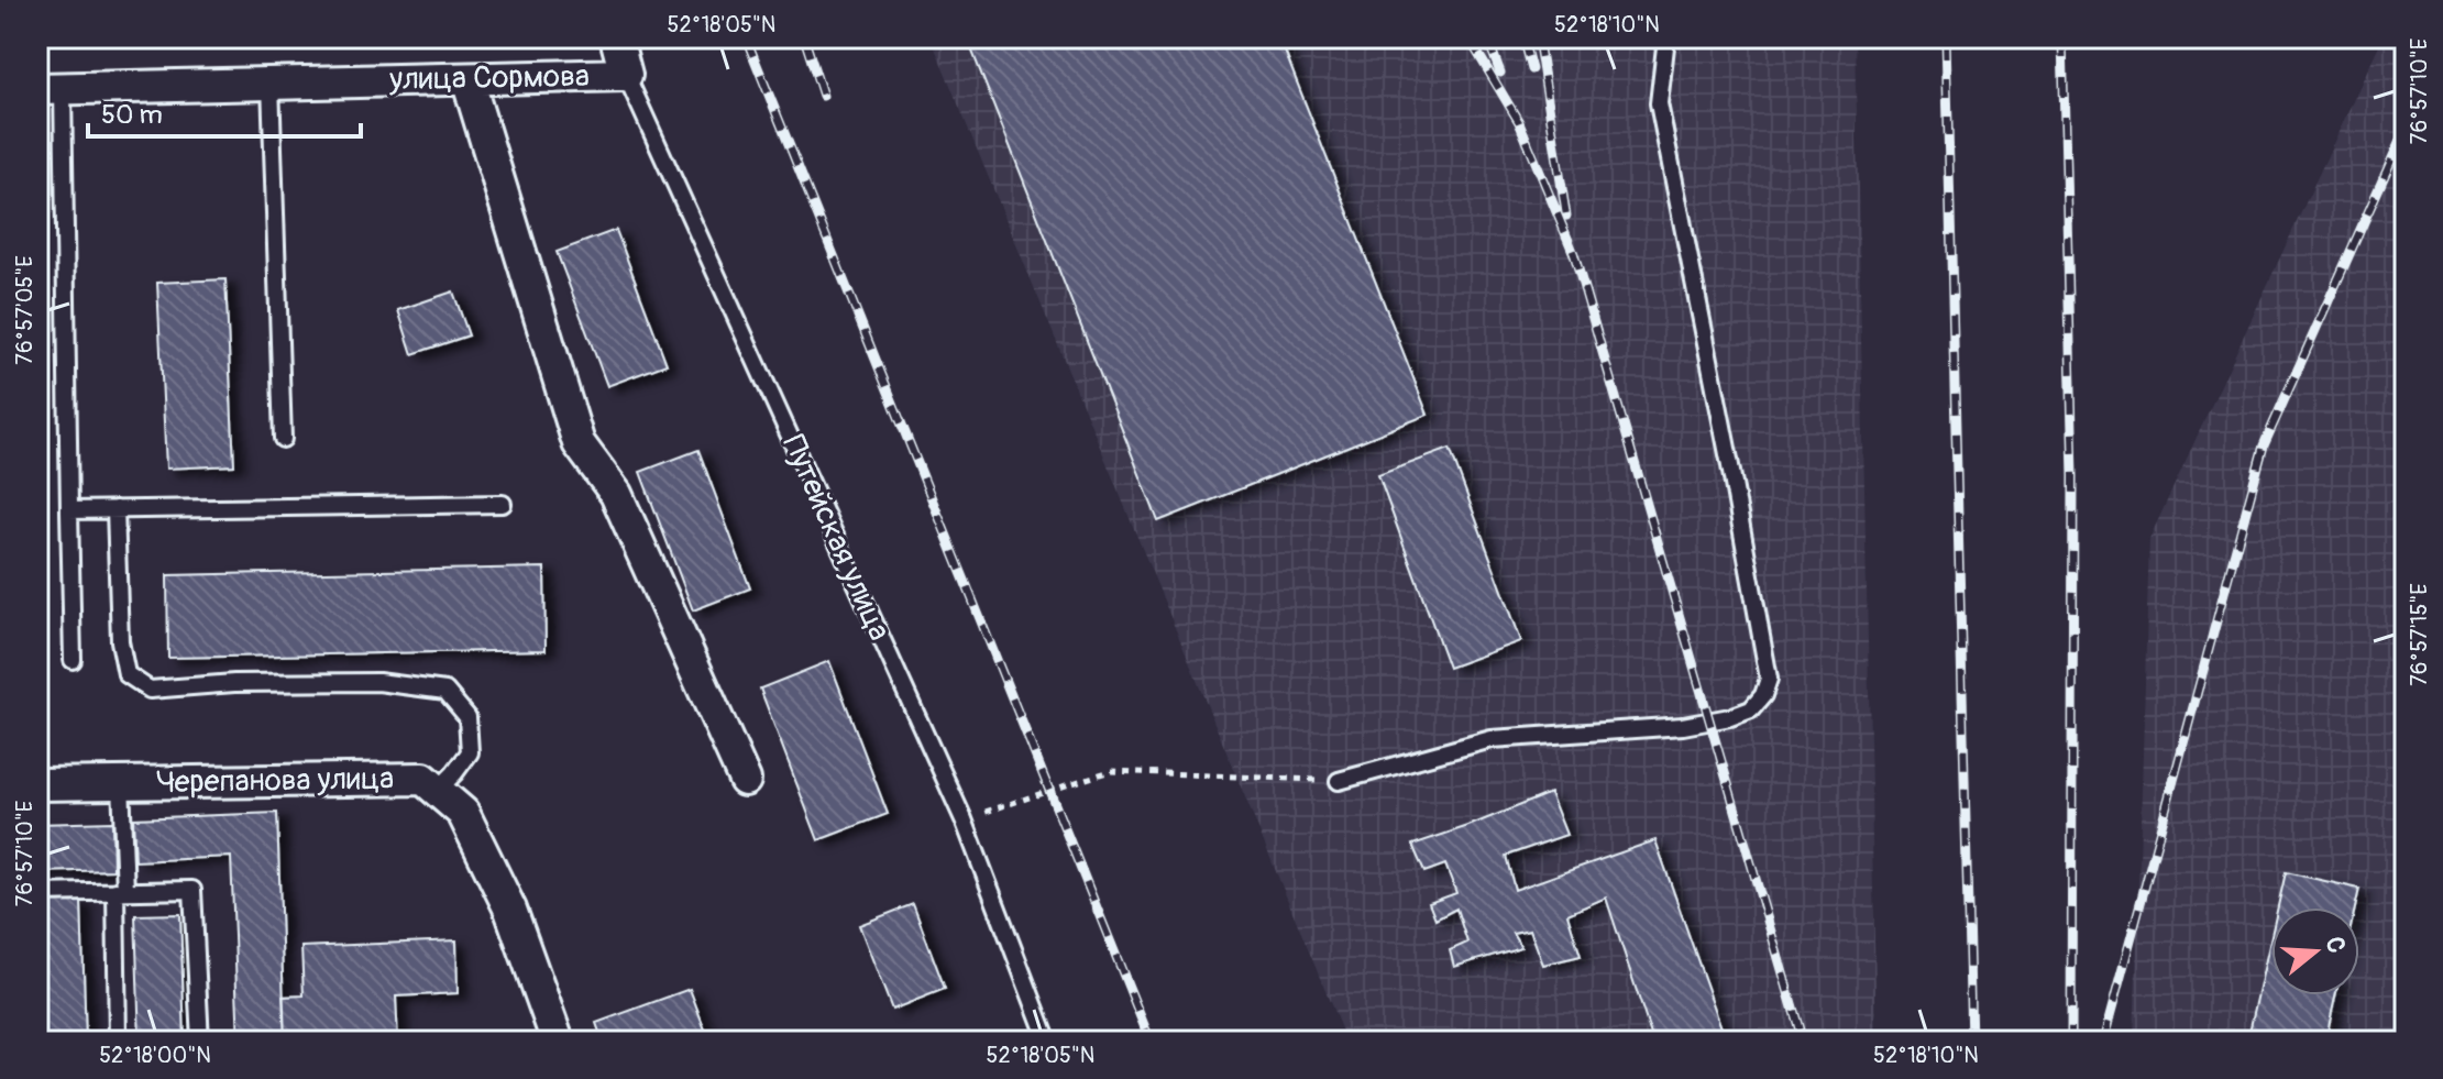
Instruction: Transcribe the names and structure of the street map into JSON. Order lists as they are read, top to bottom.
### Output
{
  "streets": {
    "street": ["улица Сормова", "Путейская улица", "Черепанова улица"]
  },
  "crossings": [
    ["улица Сормова", "Путейская улица"]
  ],
  "scale_bar": "50 m",
  "north": "right",
  "coordinates": [
    "52°18'05\"N",
    "52°18'10\"N",
    "76°57'10\"E",
    "76°57'05\"E",
    "76°57'15\"E",
    "52°18'00\"N"
  ]
}
